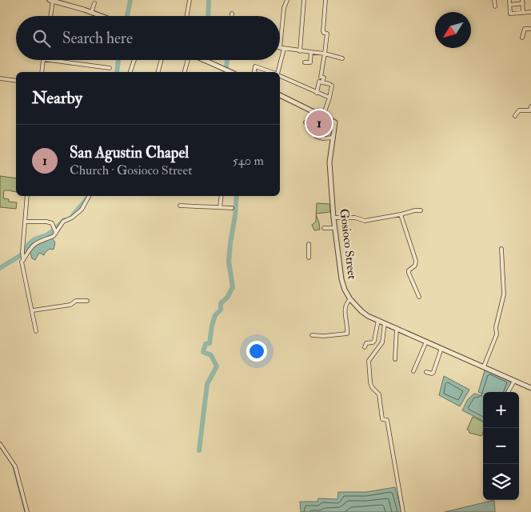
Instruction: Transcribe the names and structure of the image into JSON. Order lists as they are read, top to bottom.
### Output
{
  "streets": {
    "street": ["Gosioco Street"]
  },
  "north": "bottom left",
  "page": {
    "search": "Search here",
    "heading": "Nearby",
    "pins": "1",
    "list": [
      {
        "mark": "1",
        "name": "San Agustin Chapel",
        "note": "Church · Gosioco Street",
        "value": "540 m"
      }
    ],
    "map_buttons": ["+", "−"]
  }
}
